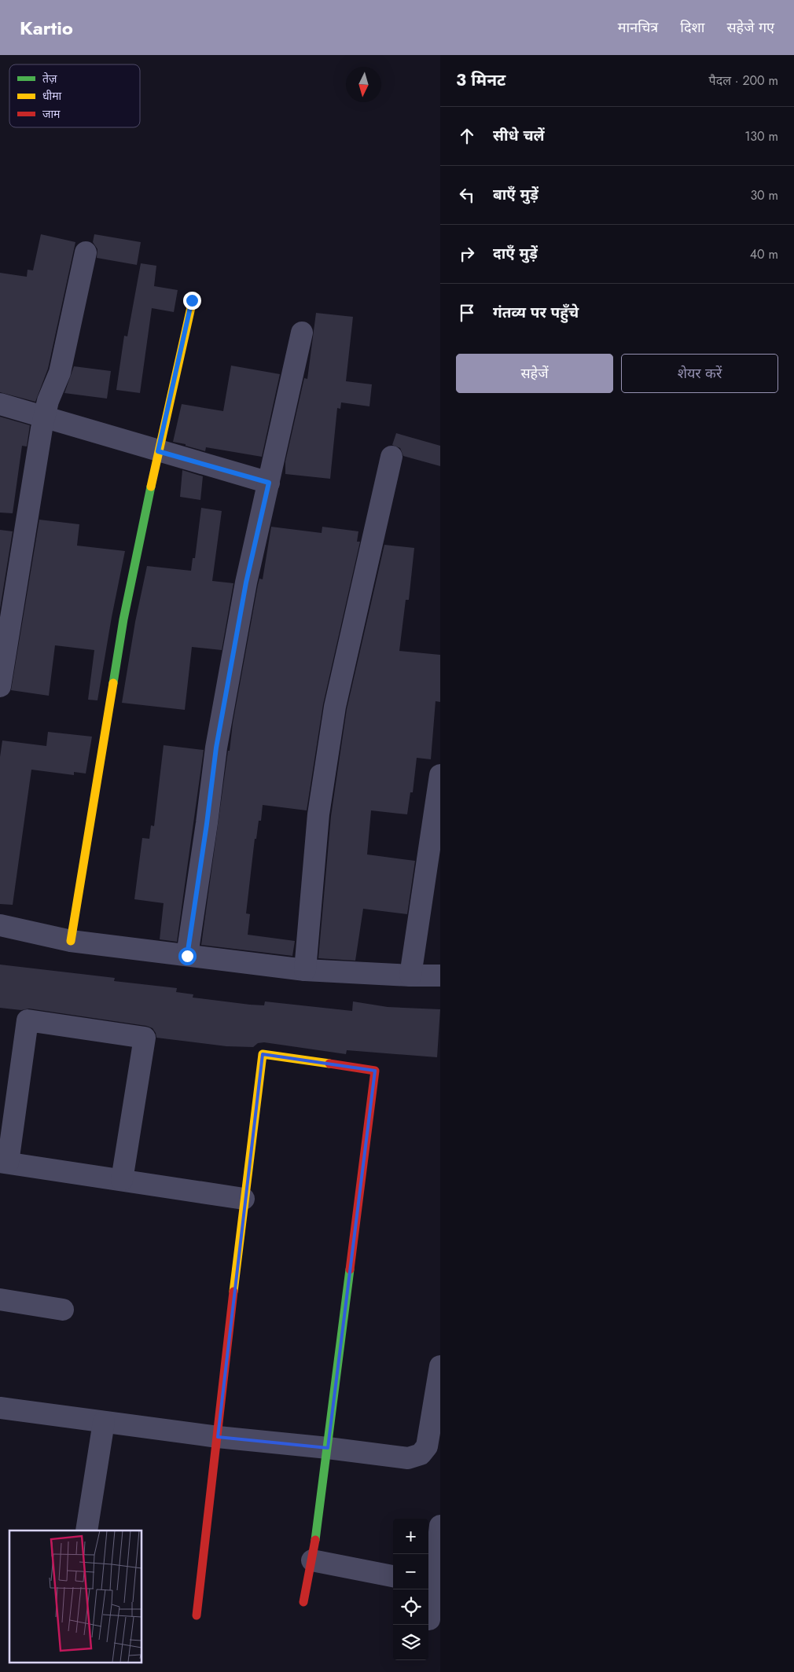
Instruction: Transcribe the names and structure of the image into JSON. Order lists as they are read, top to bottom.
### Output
{
  "legend": ["तेज़", "धीमा", "जाम"],
  "north": "bottom",
  "page": {
    "header": "Kartio",
    "nav": ["मानचित्र", "दिशा", "सहेजे गए"],
    "heading": ["3 मिनट", "पैदल · 200 m"],
    "list": [
      ["सीधे चलें", "130 m"],
      ["बाएँ मुड़ें", "30 m"],
      ["दाएँ मुड़ें", "40 m"],
      "गंतव्य पर पहुँचे"
    ],
    "buttons": ["सहेजें", "शेयर करें"],
    "map_buttons": ["+", "−"]
  }
}
